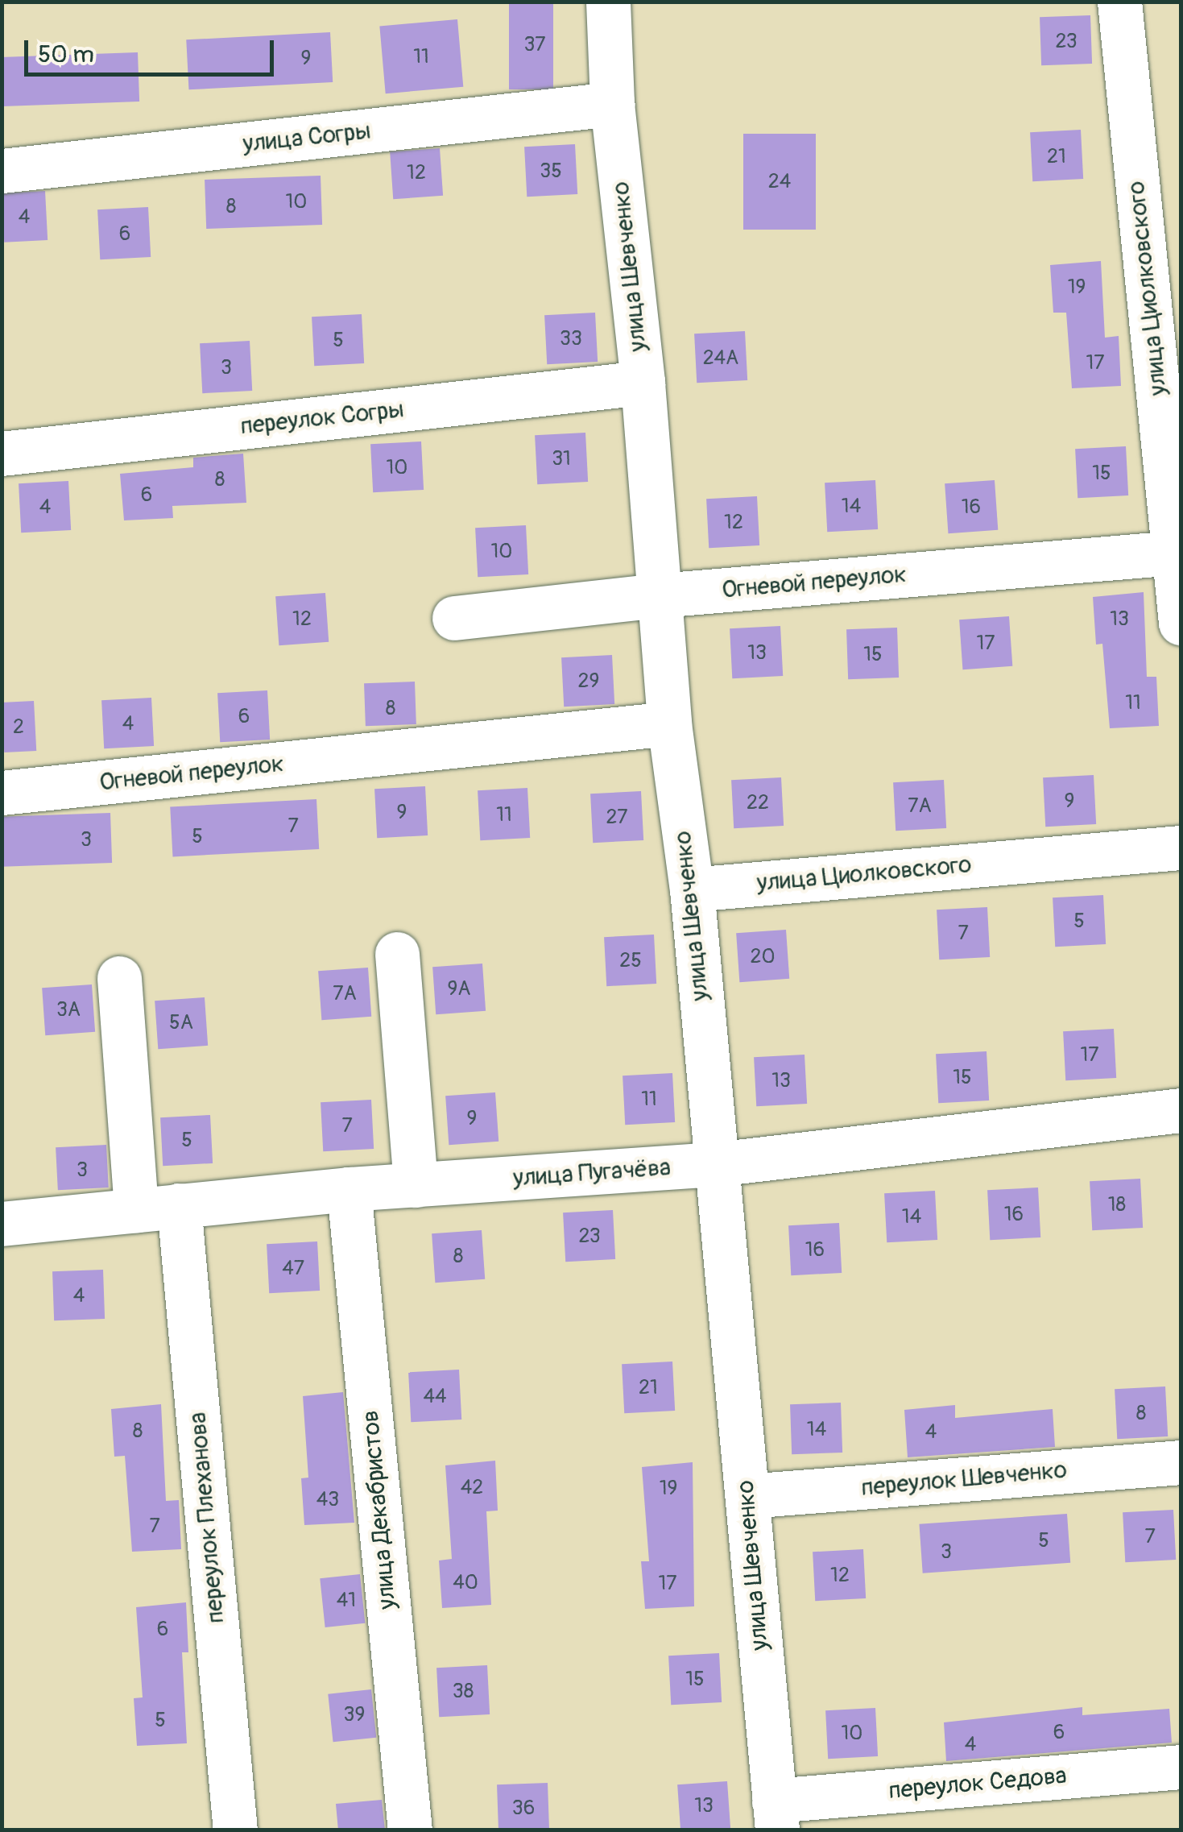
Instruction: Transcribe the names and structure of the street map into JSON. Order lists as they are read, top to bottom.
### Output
{
  "streets": {
    "street": [
      "улица Согры",
      "улица Шевченко",
      "улица Циолковского",
      "переулок Согры",
      "Огневой переулок",
      "улица Пугачёва",
      "переулок Шевченко",
      "улица Декабристов",
      "переулок Плеханова",
      "переулок Седова"
    ]
  },
  "crossings": [
    ["улица Согры", "улица Шевченко"],
    ["улица Шевченко", "улица Циолковского"],
    ["улица Шевченко", "переулок Согры"],
    ["улица Шевченко", "Огневой переулок"],
    ["улица Шевченко", "улица Пугачёва"],
    ["улица Шевченко", "переулок Шевченко"],
    ["улица Шевченко", "переулок Седова"],
    ["улица Циолковского", "Огневой переулок"],
    ["улица Пугачёва", "улица Декабристов"],
    ["улица Пугачёва", "переулок Плеханова"]
  ],
  "house_numbers": [
    "23",
    "37",
    "11",
    "9",
    "21",
    "35",
    "12",
    "24",
    "10",
    "8",
    "4",
    "6",
    "19",
    "33",
    "5",
    "24А",
    "17",
    "3",
    "31",
    "10",
    "15",
    "8",
    "6",
    "14",
    "4",
    "16",
    "12",
    "10",
    "12",
    "13",
    "17",
    "13",
    "15",
    "29",
    "11",
    "8",
    "6",
    "4",
    "2",
    "9",
    "22",
    "7А",
    "9",
    "11",
    "27",
    "7",
    "5",
    "3",
    "5",
    "7",
    "20",
    "25",
    "9А",
    "7А",
    "3А",
    "5А",
    "17",
    "15",
    "13",
    "11",
    "9",
    "7",
    "5",
    "3",
    "18",
    "16",
    "14",
    "23",
    "16",
    "8",
    "47",
    "4",
    "21",
    "44",
    "8",
    "14",
    "8",
    "4",
    "42",
    "19",
    "43",
    "7",
    "7",
    "5",
    "3",
    "12",
    "40",
    "17",
    "41",
    "6",
    "15",
    "38",
    "39",
    "5",
    "6",
    "10",
    "4",
    "13",
    "36"
  ],
  "scale_bar": "50 m"
}
